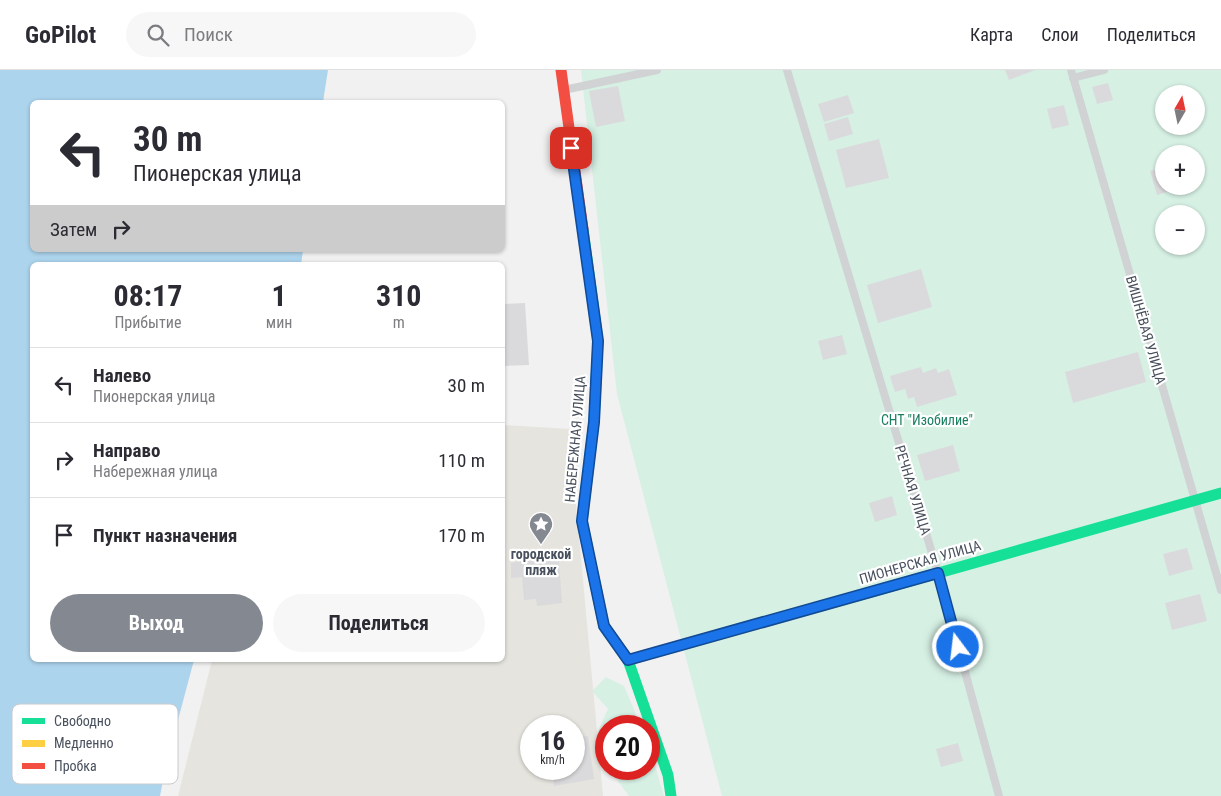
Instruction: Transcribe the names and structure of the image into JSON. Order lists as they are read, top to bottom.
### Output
{
  "streets": {
    "street": ["НАБЕРЕЖНАЯ УЛИЦА", "ПИОНЕРСКАЯ УЛИЦА"],
    "lane": ["ВИШНЁВАЯ УЛИЦА", "РЕЧНАЯ УЛИЦА"]
  },
  "crossings": [
    ["ВИШНЁВАЯ УЛИЦА", "ПИОНЕРСКАЯ УЛИЦА"],
    ["НАБЕРЕЖНАЯ УЛИЦА", "ПИОНЕРСКАЯ УЛИЦА"],
    ["РЕЧНАЯ УЛИЦА", "ПИОНЕРСКАЯ УЛИЦА"]
  ],
  "parks": ["СНТ \"Изобилие\""],
  "places": {
    "place": ["городской пляж"]
  },
  "legend": ["Свободно", "Медленно", "Пробка"],
  "north": "top",
  "page": {
    "header": "GoPilot",
    "search": "Поиск",
    "nav": ["Карта", "Слои", "Поделиться"],
    "map_buttons": ["+", "−"],
    "turn": ["30 m", "Пионерская улица"],
    "then": "Затем",
    "eta": [
      "08:17",
      "Прибытие",
      "1",
      "мин",
      "310",
      "m"
    ],
    "list": [
      {
        "name": "Налево",
        "note": "Пионерская улица",
        "value": "30 m"
      },
      {
        "name": "Направо",
        "note": "Набережная улица",
        "value": "110 m"
      },
      {
        "name": "Пункт назначения",
        "value": "170 m"
      }
    ],
    "buttons": ["Выход", "Поделиться"],
    "speed": "16 km/h",
    "limit": "20"
  }
}
